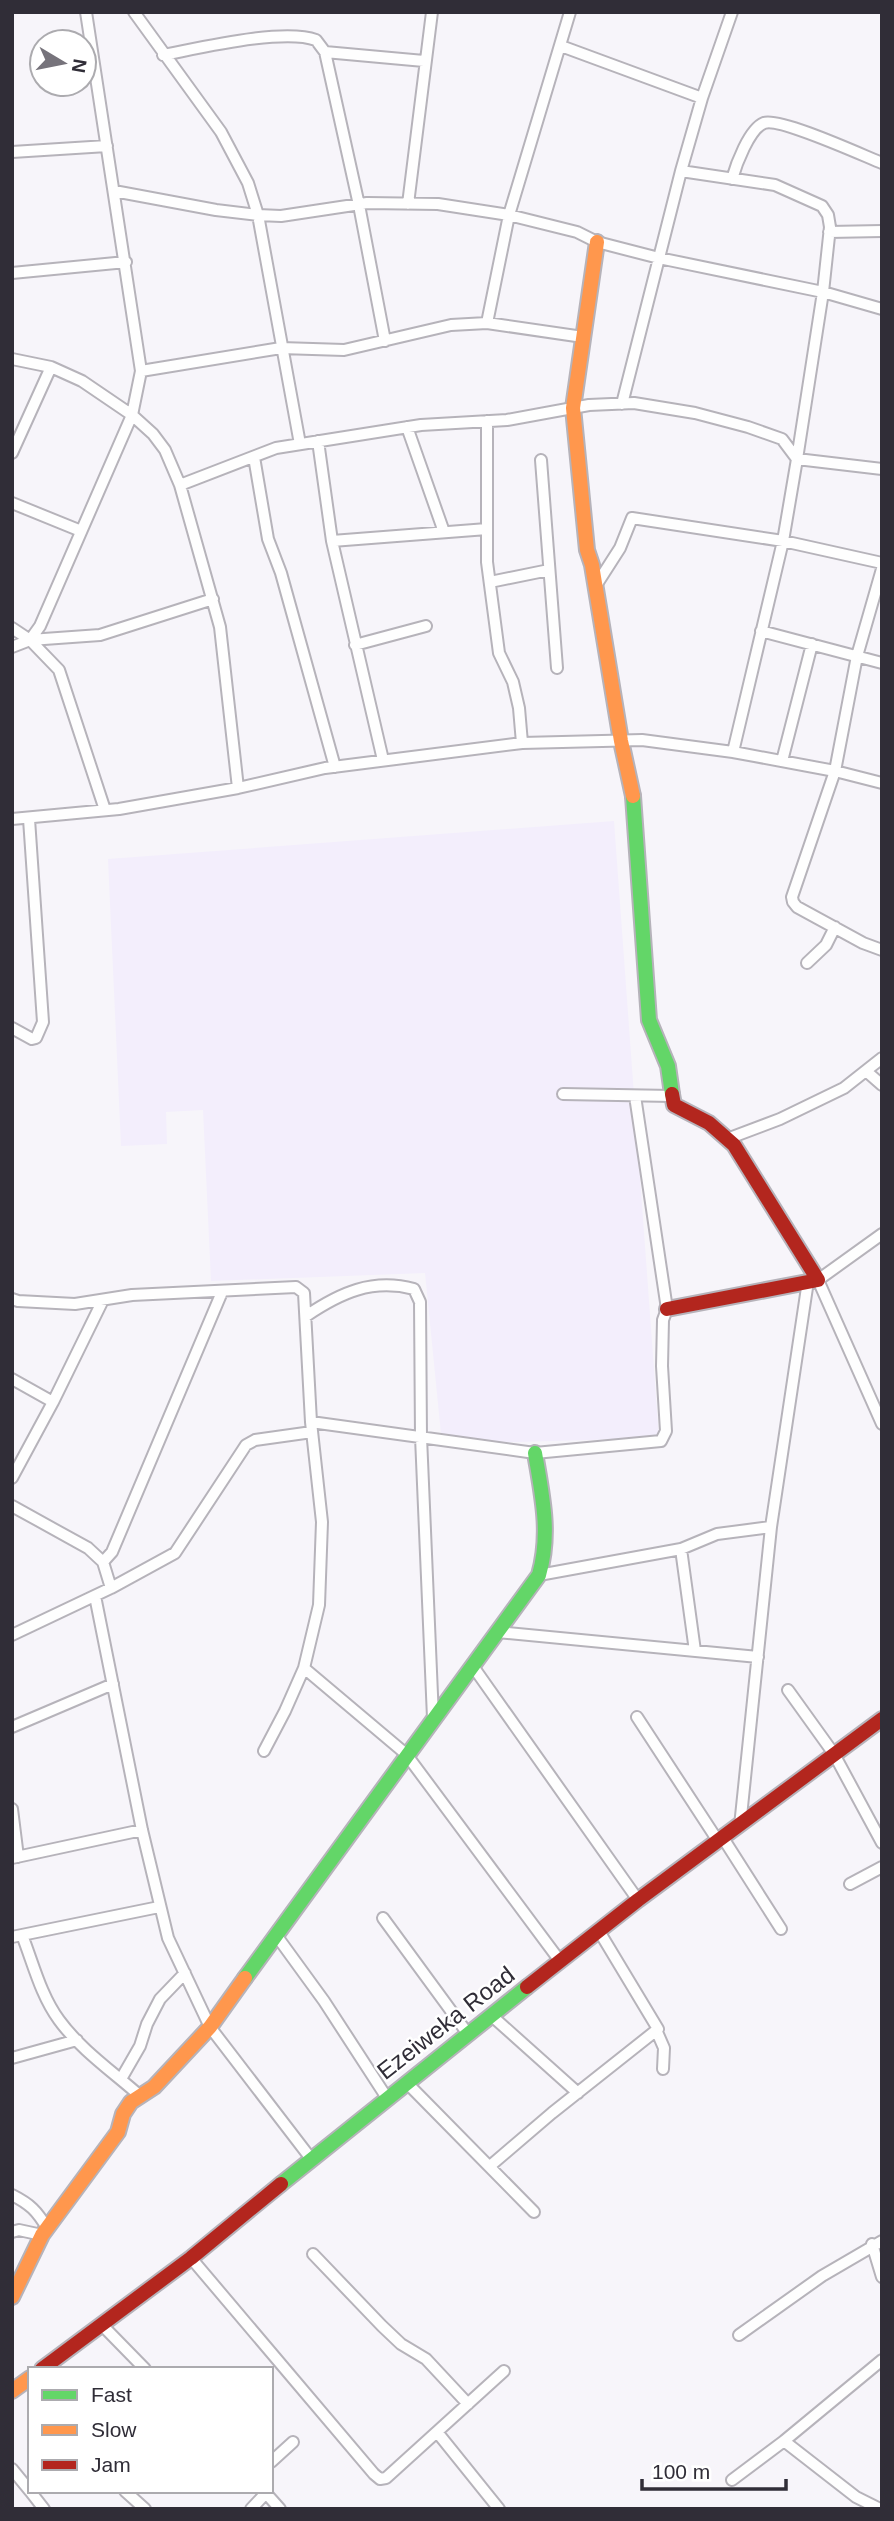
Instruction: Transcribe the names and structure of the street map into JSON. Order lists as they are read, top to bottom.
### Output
{
  "streets": {
    "street": ["Ezeiweka Road"]
  },
  "legend": ["Fast", "Slow", "Jam"],
  "scale_bar": "100 m",
  "north": "right"
}
